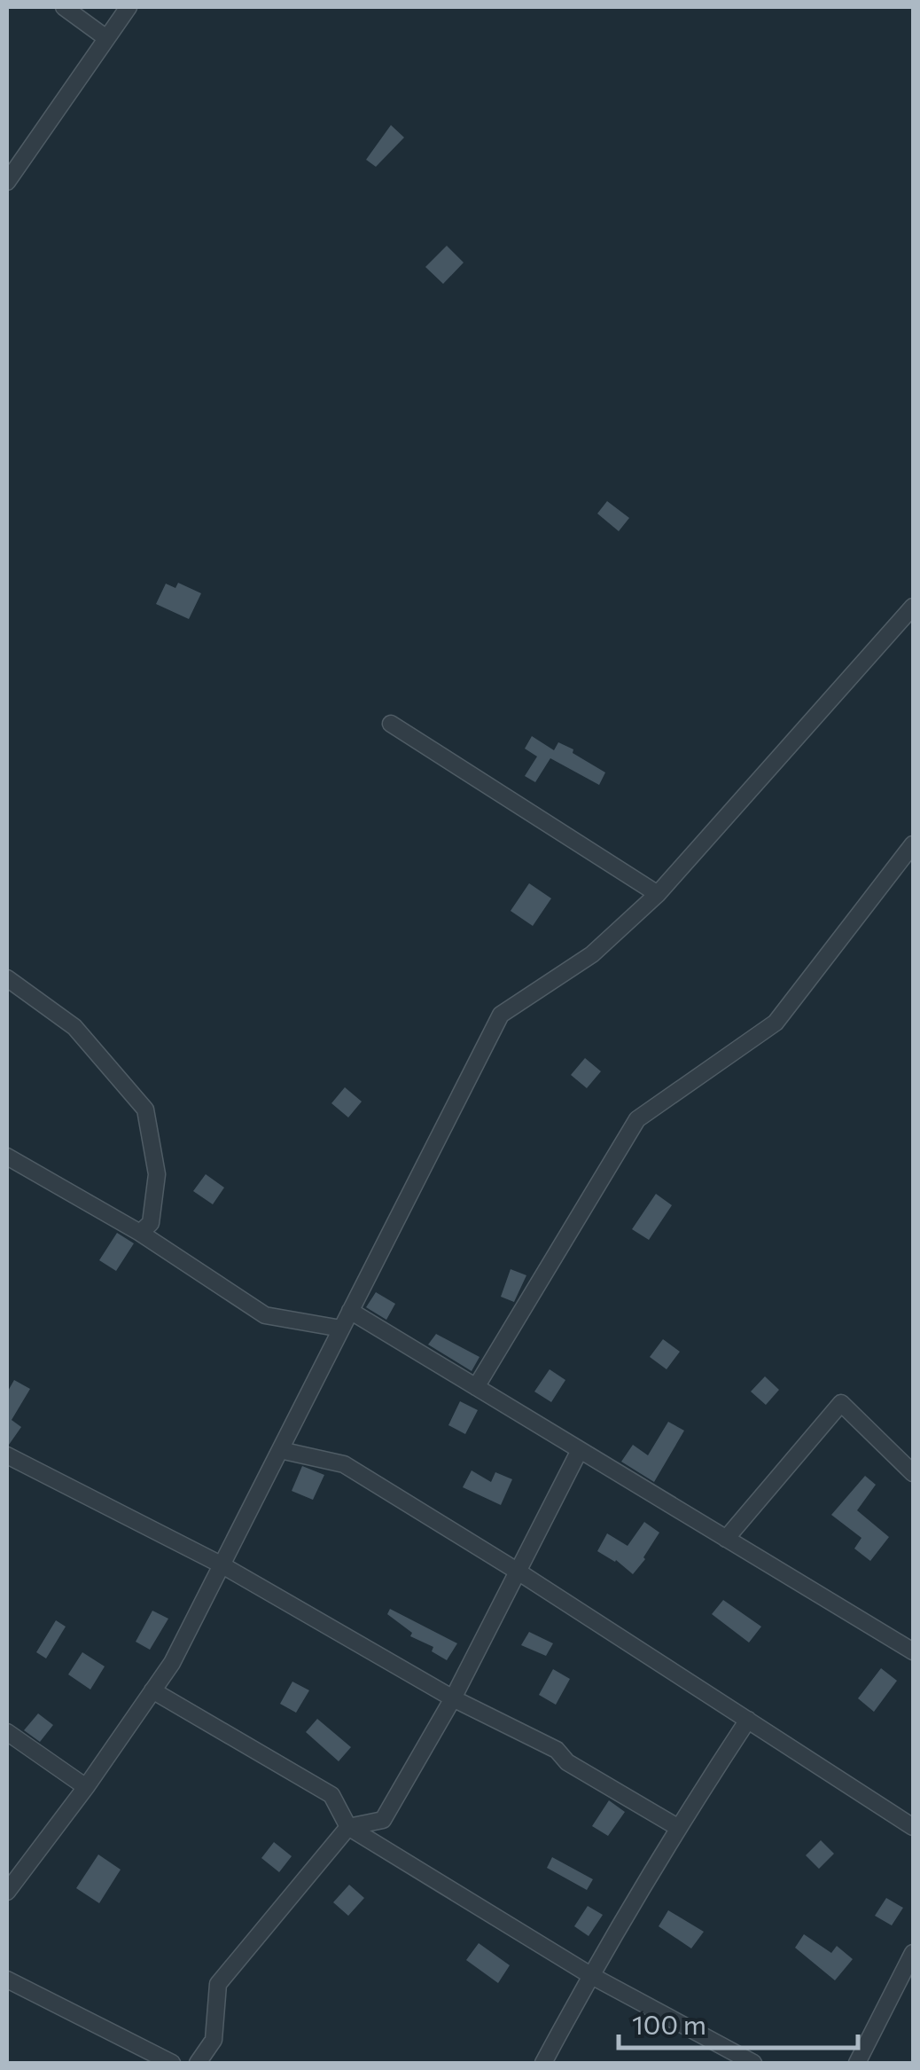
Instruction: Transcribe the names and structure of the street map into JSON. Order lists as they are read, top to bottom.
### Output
{
  "scale_bar": "100 m"
}
